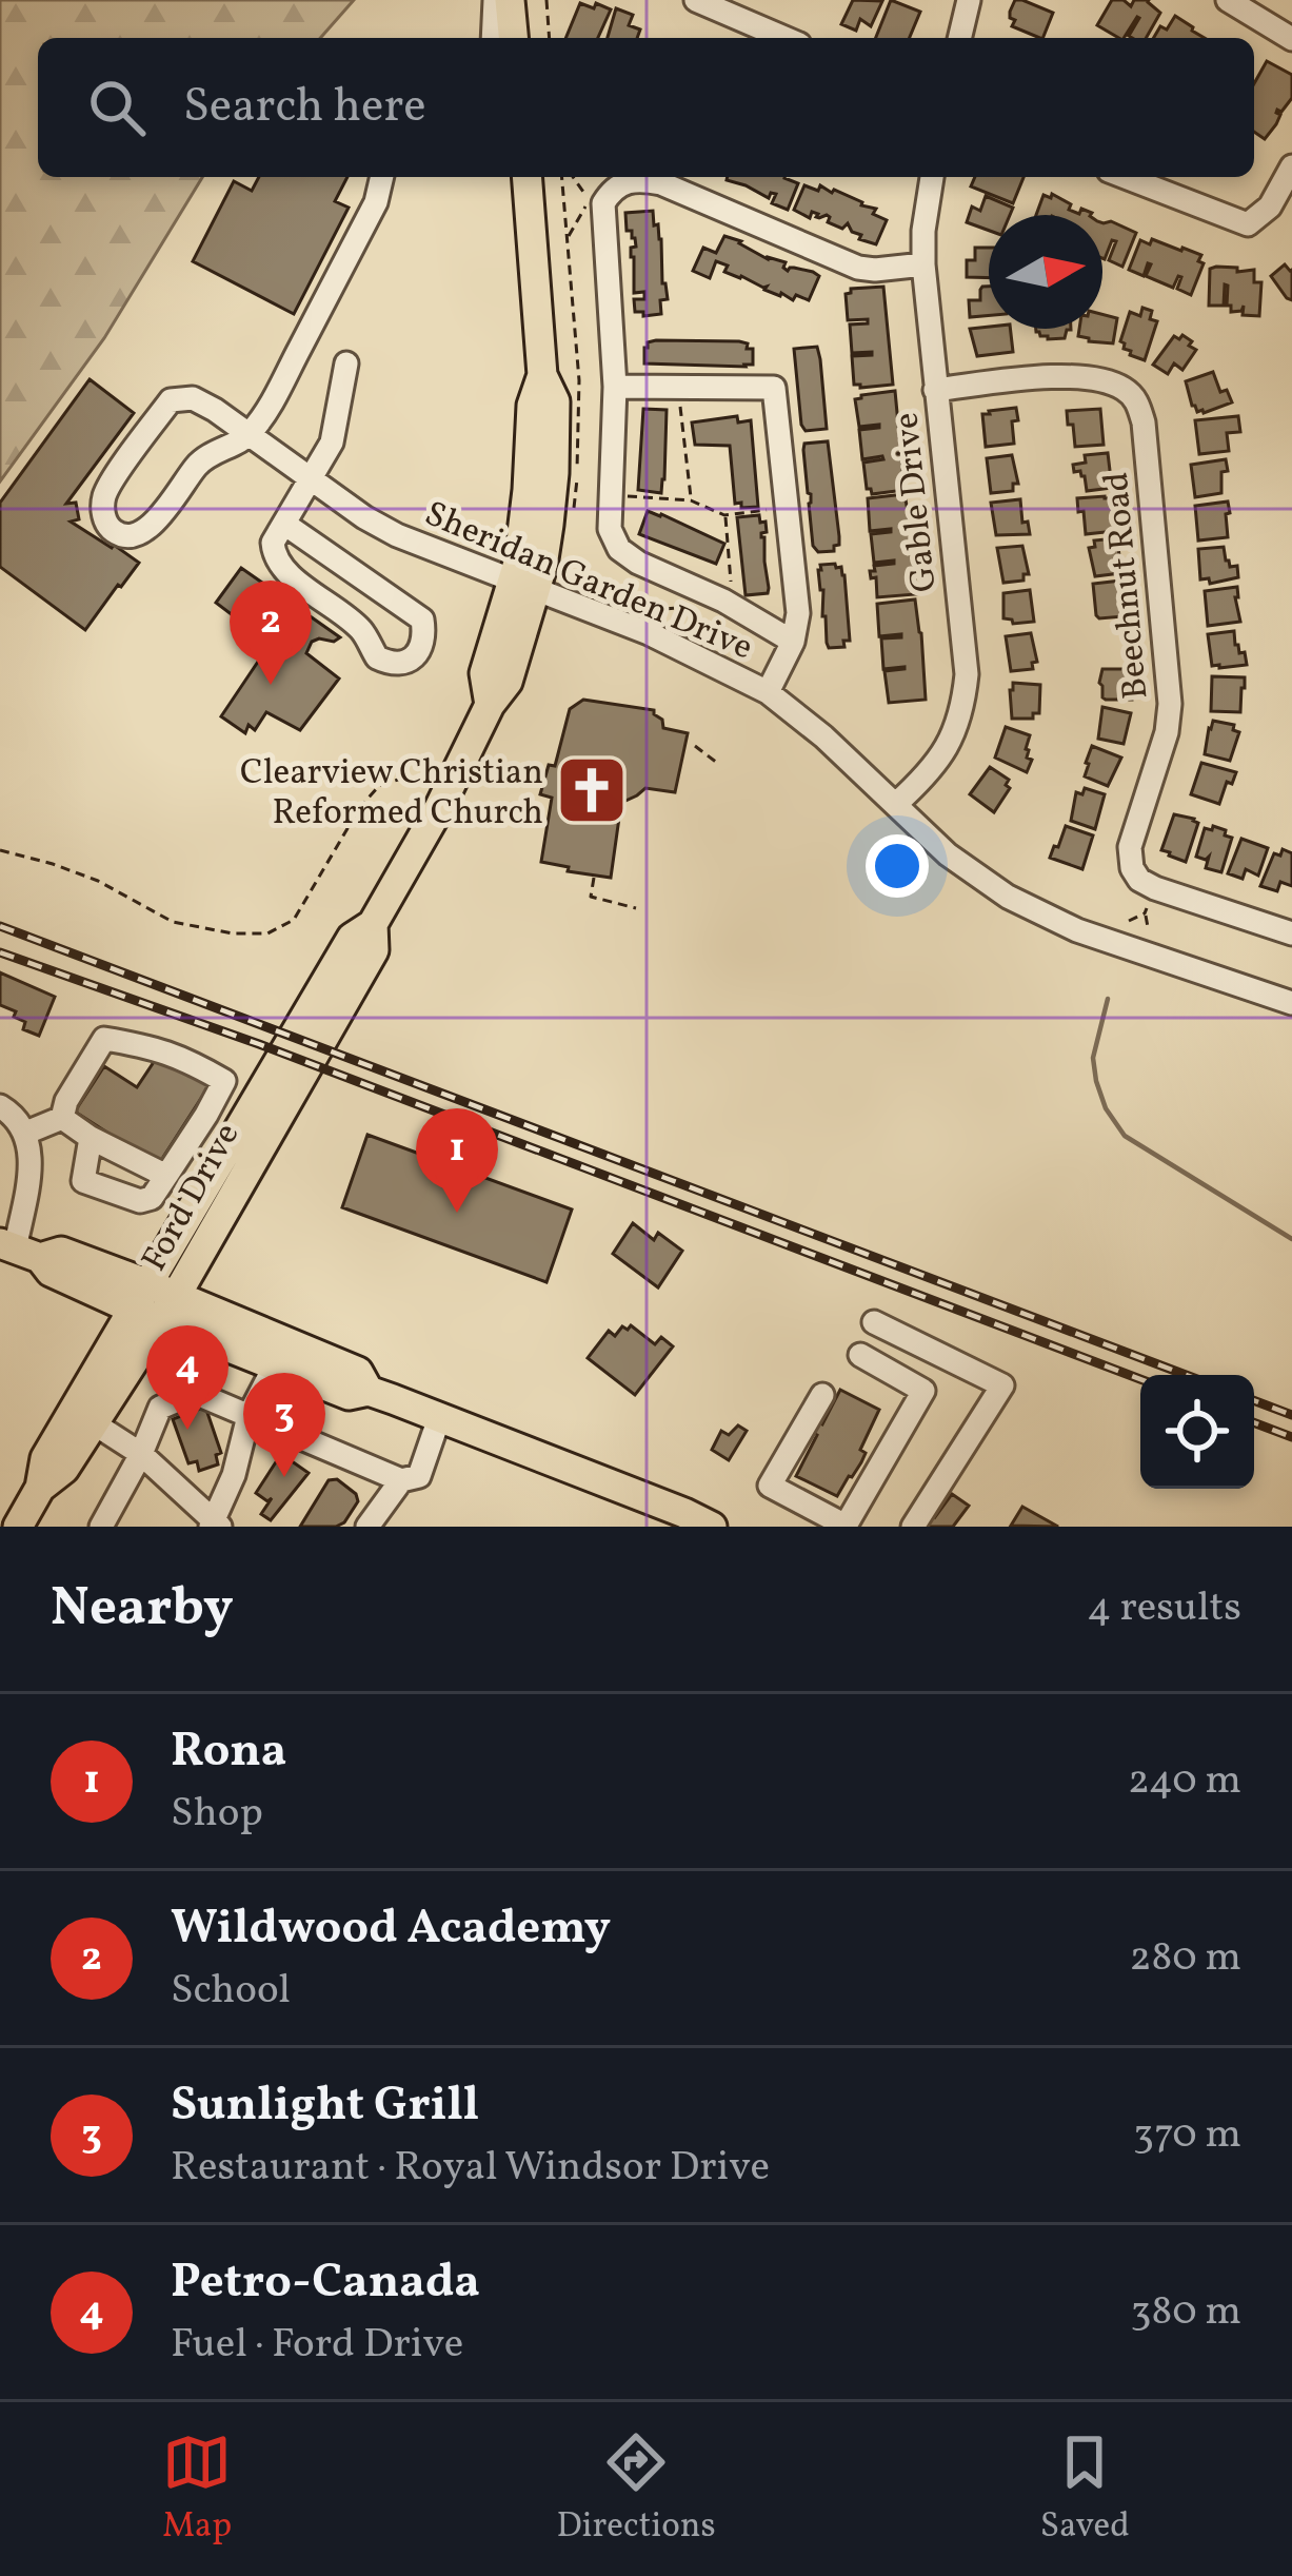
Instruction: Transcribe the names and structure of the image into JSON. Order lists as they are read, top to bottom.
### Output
{
  "streets": {
    "main road": ["Ford Drive"],
    "street": ["Gable Drive", "Sheridan Garden Drive", "Beechnut Road"]
  },
  "crossings": [
    ["Gable Drive", "Sheridan Garden Drive"],
    ["Gable Drive", "Beechnut Road"],
    ["Sheridan Garden Drive", "Ford Drive"]
  ],
  "places": {
    "church": ["Clearview Christian Reformed Church"]
  },
  "north": "right",
  "page": {
    "search": "Search here",
    "pins": [
      "2",
      "1",
      "4",
      "3"
    ],
    "heading": ["Nearby", "4 results"],
    "list": [
      {
        "mark": "1",
        "name": "Rona",
        "note": "Shop",
        "value": "240 m"
      },
      {
        "mark": "2",
        "name": "Wildwood Academy",
        "note": "School",
        "value": "280 m"
      },
      {
        "mark": "3",
        "name": "Sunlight Grill",
        "note": "Restaurant · Royal Windsor Drive",
        "value": "370 m"
      },
      {
        "mark": "4",
        "name": "Petro-Canada",
        "note": "Fuel · Ford Drive",
        "value": "380 m"
      }
    ],
    "nav": ["Map", "Directions", "Saved"]
  }
}
